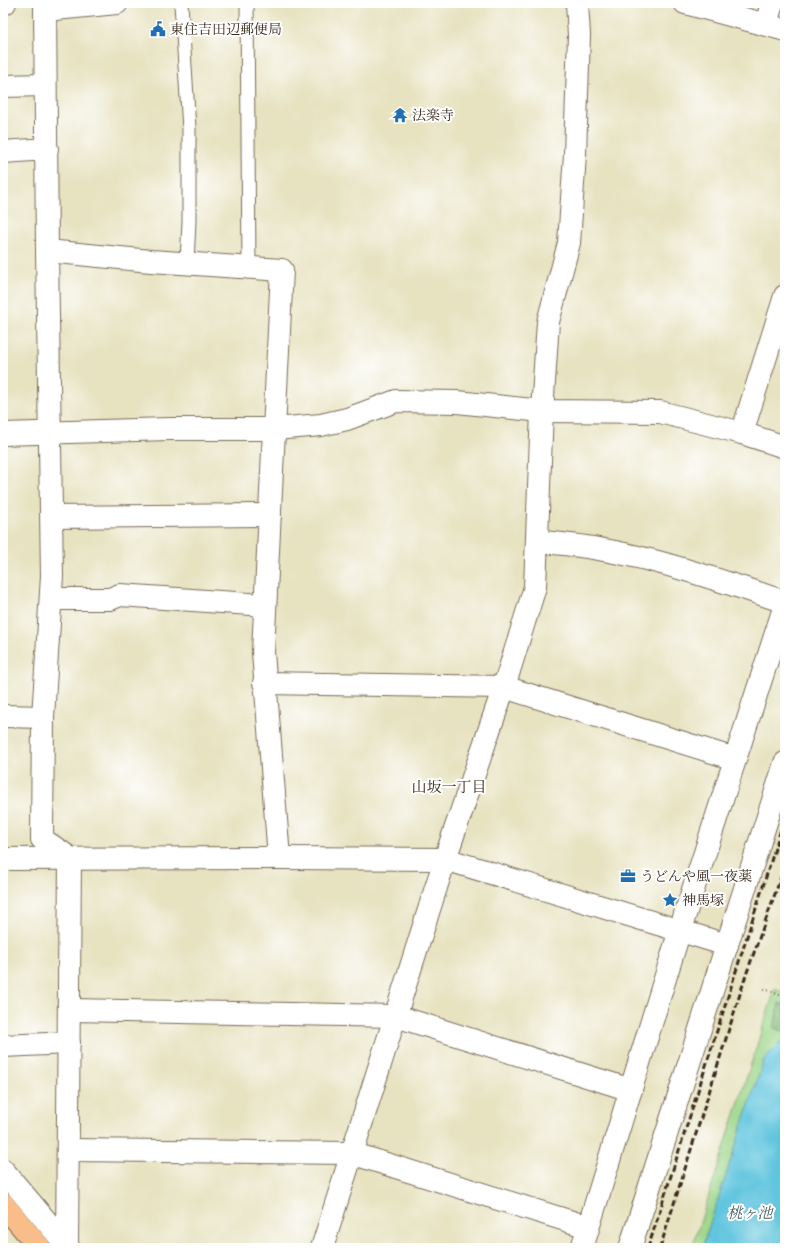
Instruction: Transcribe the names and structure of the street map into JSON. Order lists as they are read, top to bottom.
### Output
{
  "districts": ["山坂一丁目"],
  "water": ["桃ヶ池"],
  "places": {
    "public building": ["東住吉田辺郵便局"],
    "temple": ["法楽寺"],
    "office": ["うどんや風一夜薬"],
    "place": ["神馬塚"]
  }
}
